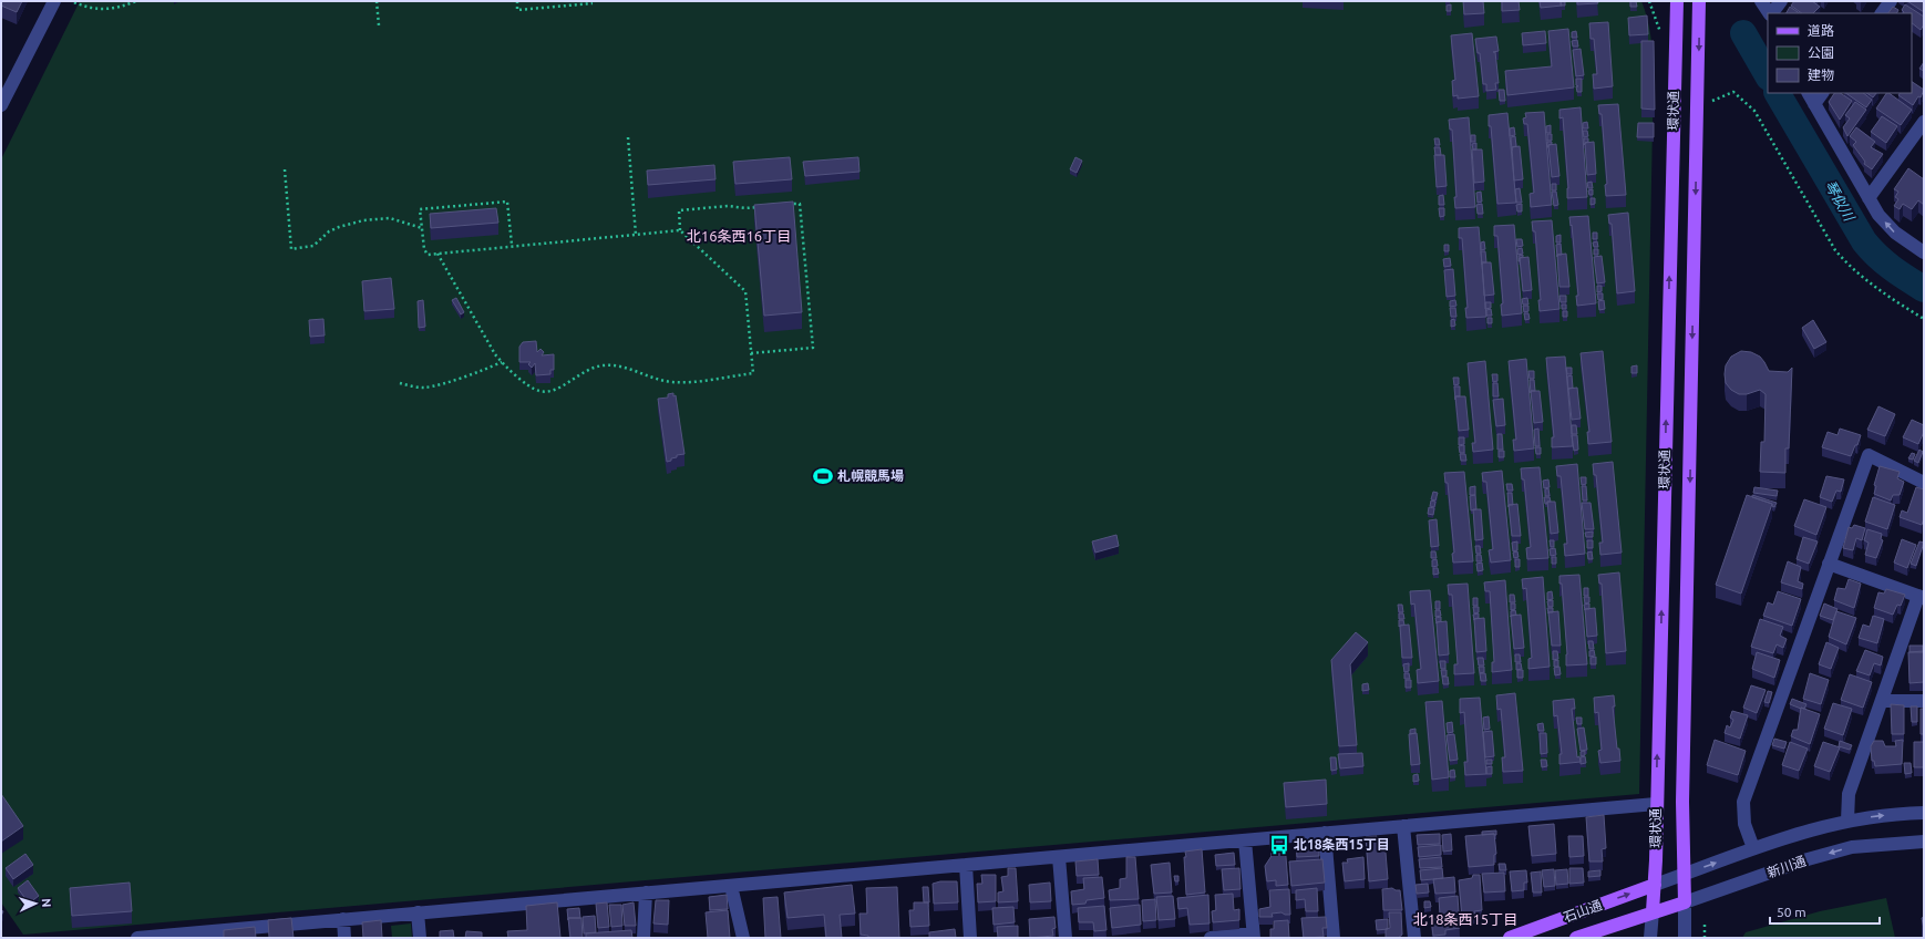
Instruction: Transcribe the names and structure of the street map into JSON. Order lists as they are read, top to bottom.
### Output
{
  "streets": {
    "main road": ["環状通", "新川通", "石山通"]
  },
  "crossings": [
    ["環状通", "新川通"],
    ["環状通", "石山通"],
    ["新川通", "石山通"]
  ],
  "districts": ["北16条西16丁目", "北18条西15丁目"],
  "water": ["琴似川"],
  "places": {
    "sports": ["札幌競馬場"],
    "bus stop": ["北18条西15丁目"]
  },
  "legend": ["道路", "公園", "建物"],
  "scale_bar": "50 m",
  "north": "right"
}
